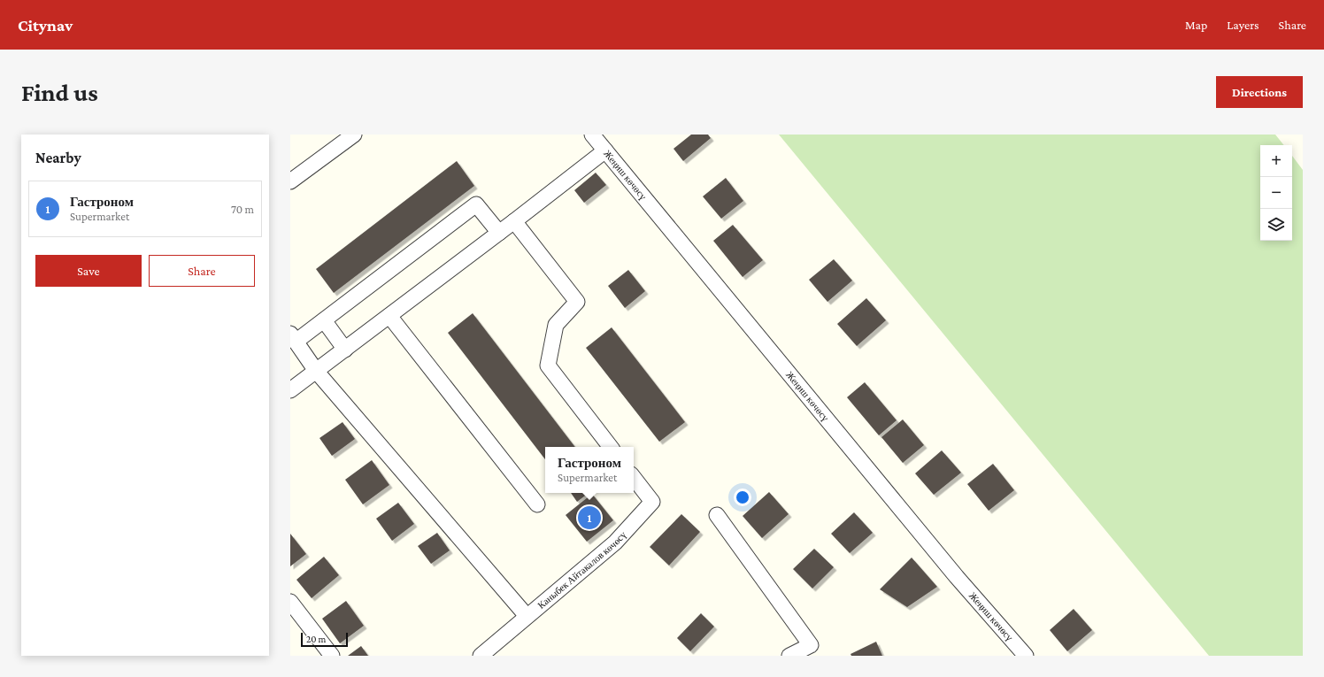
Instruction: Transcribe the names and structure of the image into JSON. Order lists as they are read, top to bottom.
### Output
{
  "streets": {
    "street": ["Жеңиш көчөсү", "Каныбек Айтакалов көчөсү"]
  },
  "scale_bar": "20 m",
  "page": {
    "header": "Citynav",
    "nav": ["Map", "Layers", "Share"],
    "buttons": [
      "Directions",
      ["Save", "Share"]
    ],
    "title": "Find us",
    "heading": "Nearby",
    "map_buttons": ["+", "−"],
    "list": [
      {
        "mark": "1",
        "name": "Гастроном",
        "note": "Supermarket",
        "value": "70 m"
      }
    ],
    "popup": ["Гастроном", "Supermarket"],
    "pins": "1",
    "scale": "20 m"
  }
}
